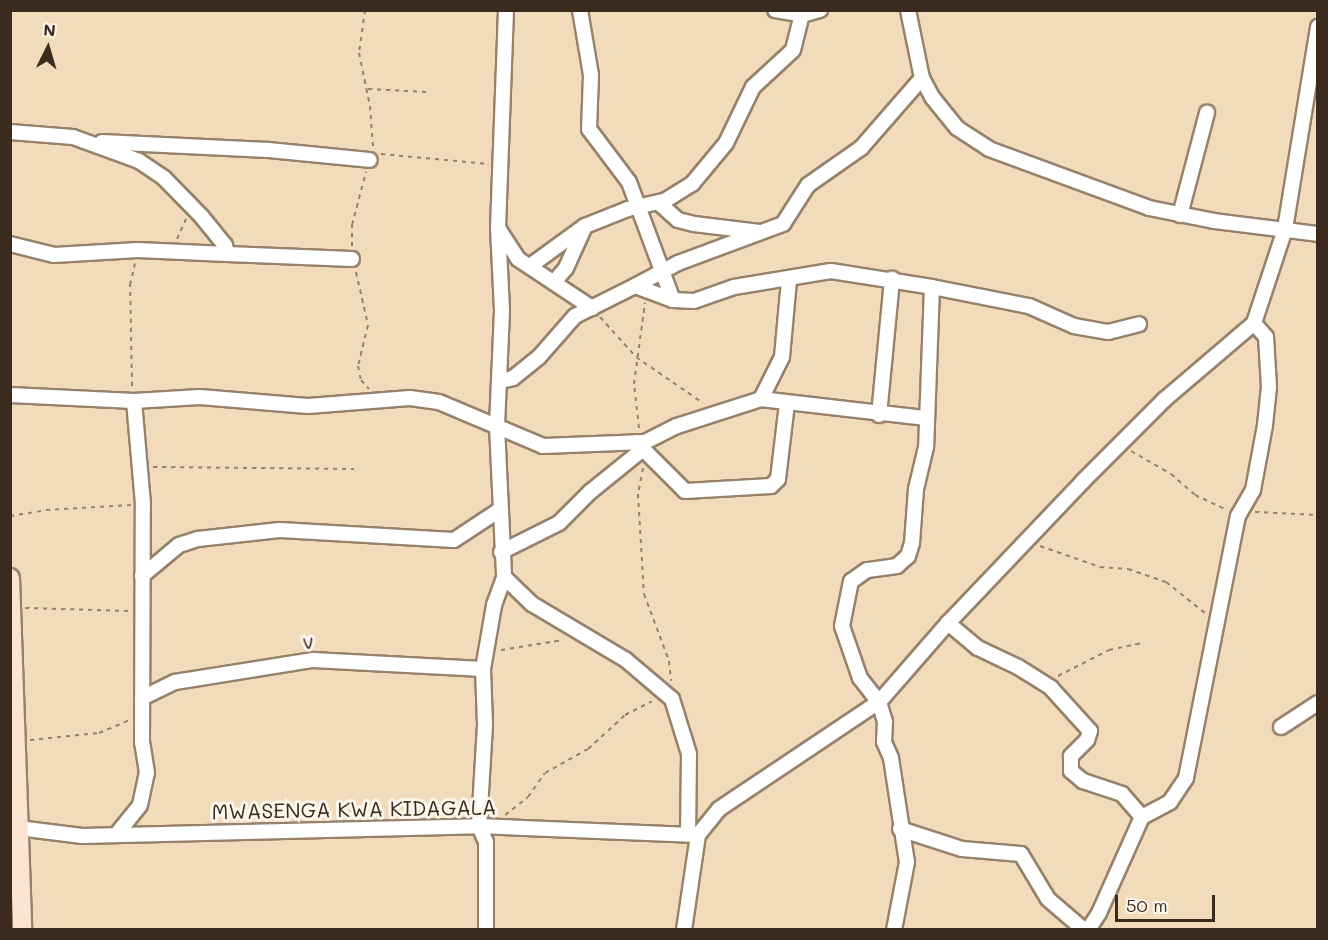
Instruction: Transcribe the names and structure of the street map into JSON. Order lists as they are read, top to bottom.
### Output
{
  "streets": {
    "street": ["v", "MWASENGA KWA KIDAGALA"]
  },
  "scale_bar": "50 m",
  "north": "top"
}
